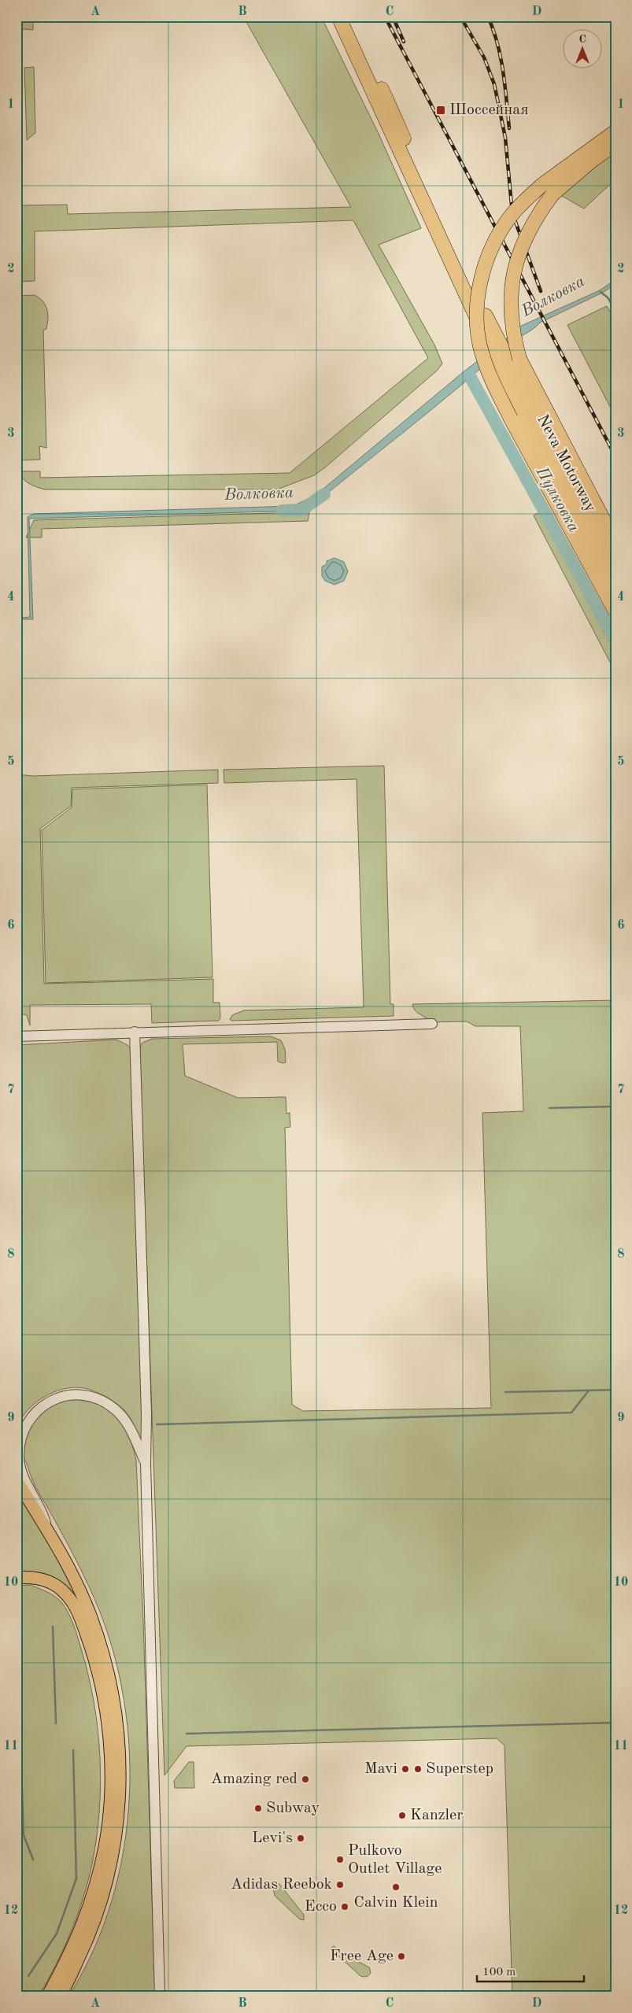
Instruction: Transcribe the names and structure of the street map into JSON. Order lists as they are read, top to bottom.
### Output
{
  "streets": {
    "highway": ["Neva Motorway"]
  },
  "water": ["Волковка", "Пулковка"],
  "places": {
    "transit": ["Шоссейная"],
    "other": [
      "Mavi",
      "Superstep",
      "Amazing red",
      "Subway",
      "Kanzler",
      "Levi's",
      "Pulkovo Outlet Village",
      "Adidas Reebok",
      "Calvin Klein",
      "Ecco",
      "Free Age"
    ]
  },
  "scale_bar": "100 m",
  "north": "top",
  "grid": {
    "columns": [
      "A",
      "B",
      "C",
      "D"
    ],
    "rows": [
      "1",
      "2",
      "3",
      "4",
      "5",
      "6",
      "7",
      "8",
      "9",
      "10",
      "11",
      "12"
    ]
  }
}
